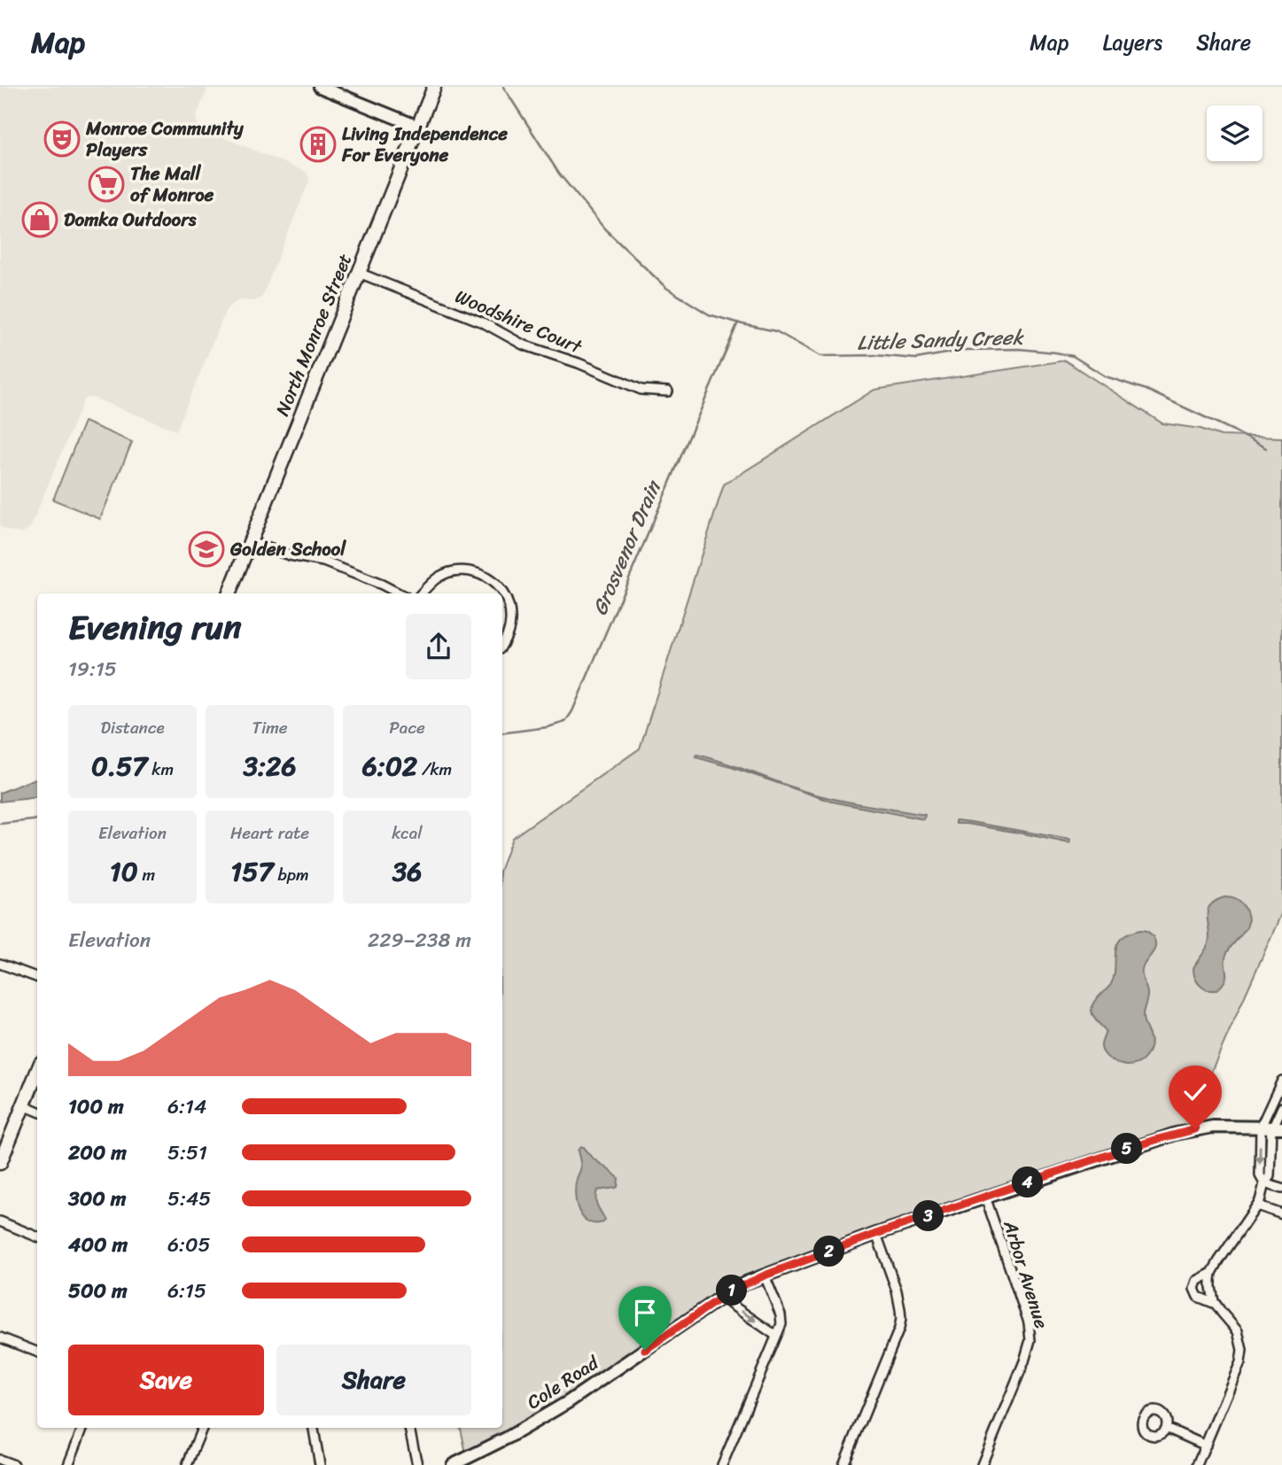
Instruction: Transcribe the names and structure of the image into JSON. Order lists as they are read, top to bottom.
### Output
{
  "streets": {
    "main road": ["North Monroe Street"],
    "street": ["Woodshire Court", "Arbor Avenue", "Cole Road"]
  },
  "crossings": [
    ["Woodshire Court", "North Monroe Street"],
    ["Arbor Avenue", "Cole Road"]
  ],
  "water": ["Little Sandy Creek", "Grosvenor Drain"],
  "places": {
    "theatre": ["Monroe Community Players"],
    "building": ["Living Independence For Everyone"],
    "supermarket": ["The Mall of Monroe"],
    "shop": ["Domka Outdoors"],
    "school or university": ["Golden School"]
  },
  "page": {
    "header": "Map",
    "nav": ["Map", "Layers", "Share"],
    "heading": ["Evening run", "19:15"],
    "stats": [
      ["Distance", "0.57 km"],
      ["Time", "3:26"],
      ["Pace", "6:02 /km"],
      ["Elevation", "10 m"],
      ["Heart rate", "157 bpm"],
      ["kcal", "36"]
    ],
    "chart": ["Elevation", "229–238 m"],
    "list": [
      {
        "name": "100 m",
        "note": "6:14"
      },
      {
        "name": "200 m",
        "note": "5:51"
      },
      {
        "name": "300 m",
        "note": "5:45"
      },
      {
        "name": "400 m",
        "note": "6:05"
      },
      {
        "name": "500 m",
        "note": "6:15"
      }
    ],
    "pins": [
      "5",
      "4",
      "3",
      "2",
      "1"
    ],
    "buttons": ["Save", "Share"]
  }
}
